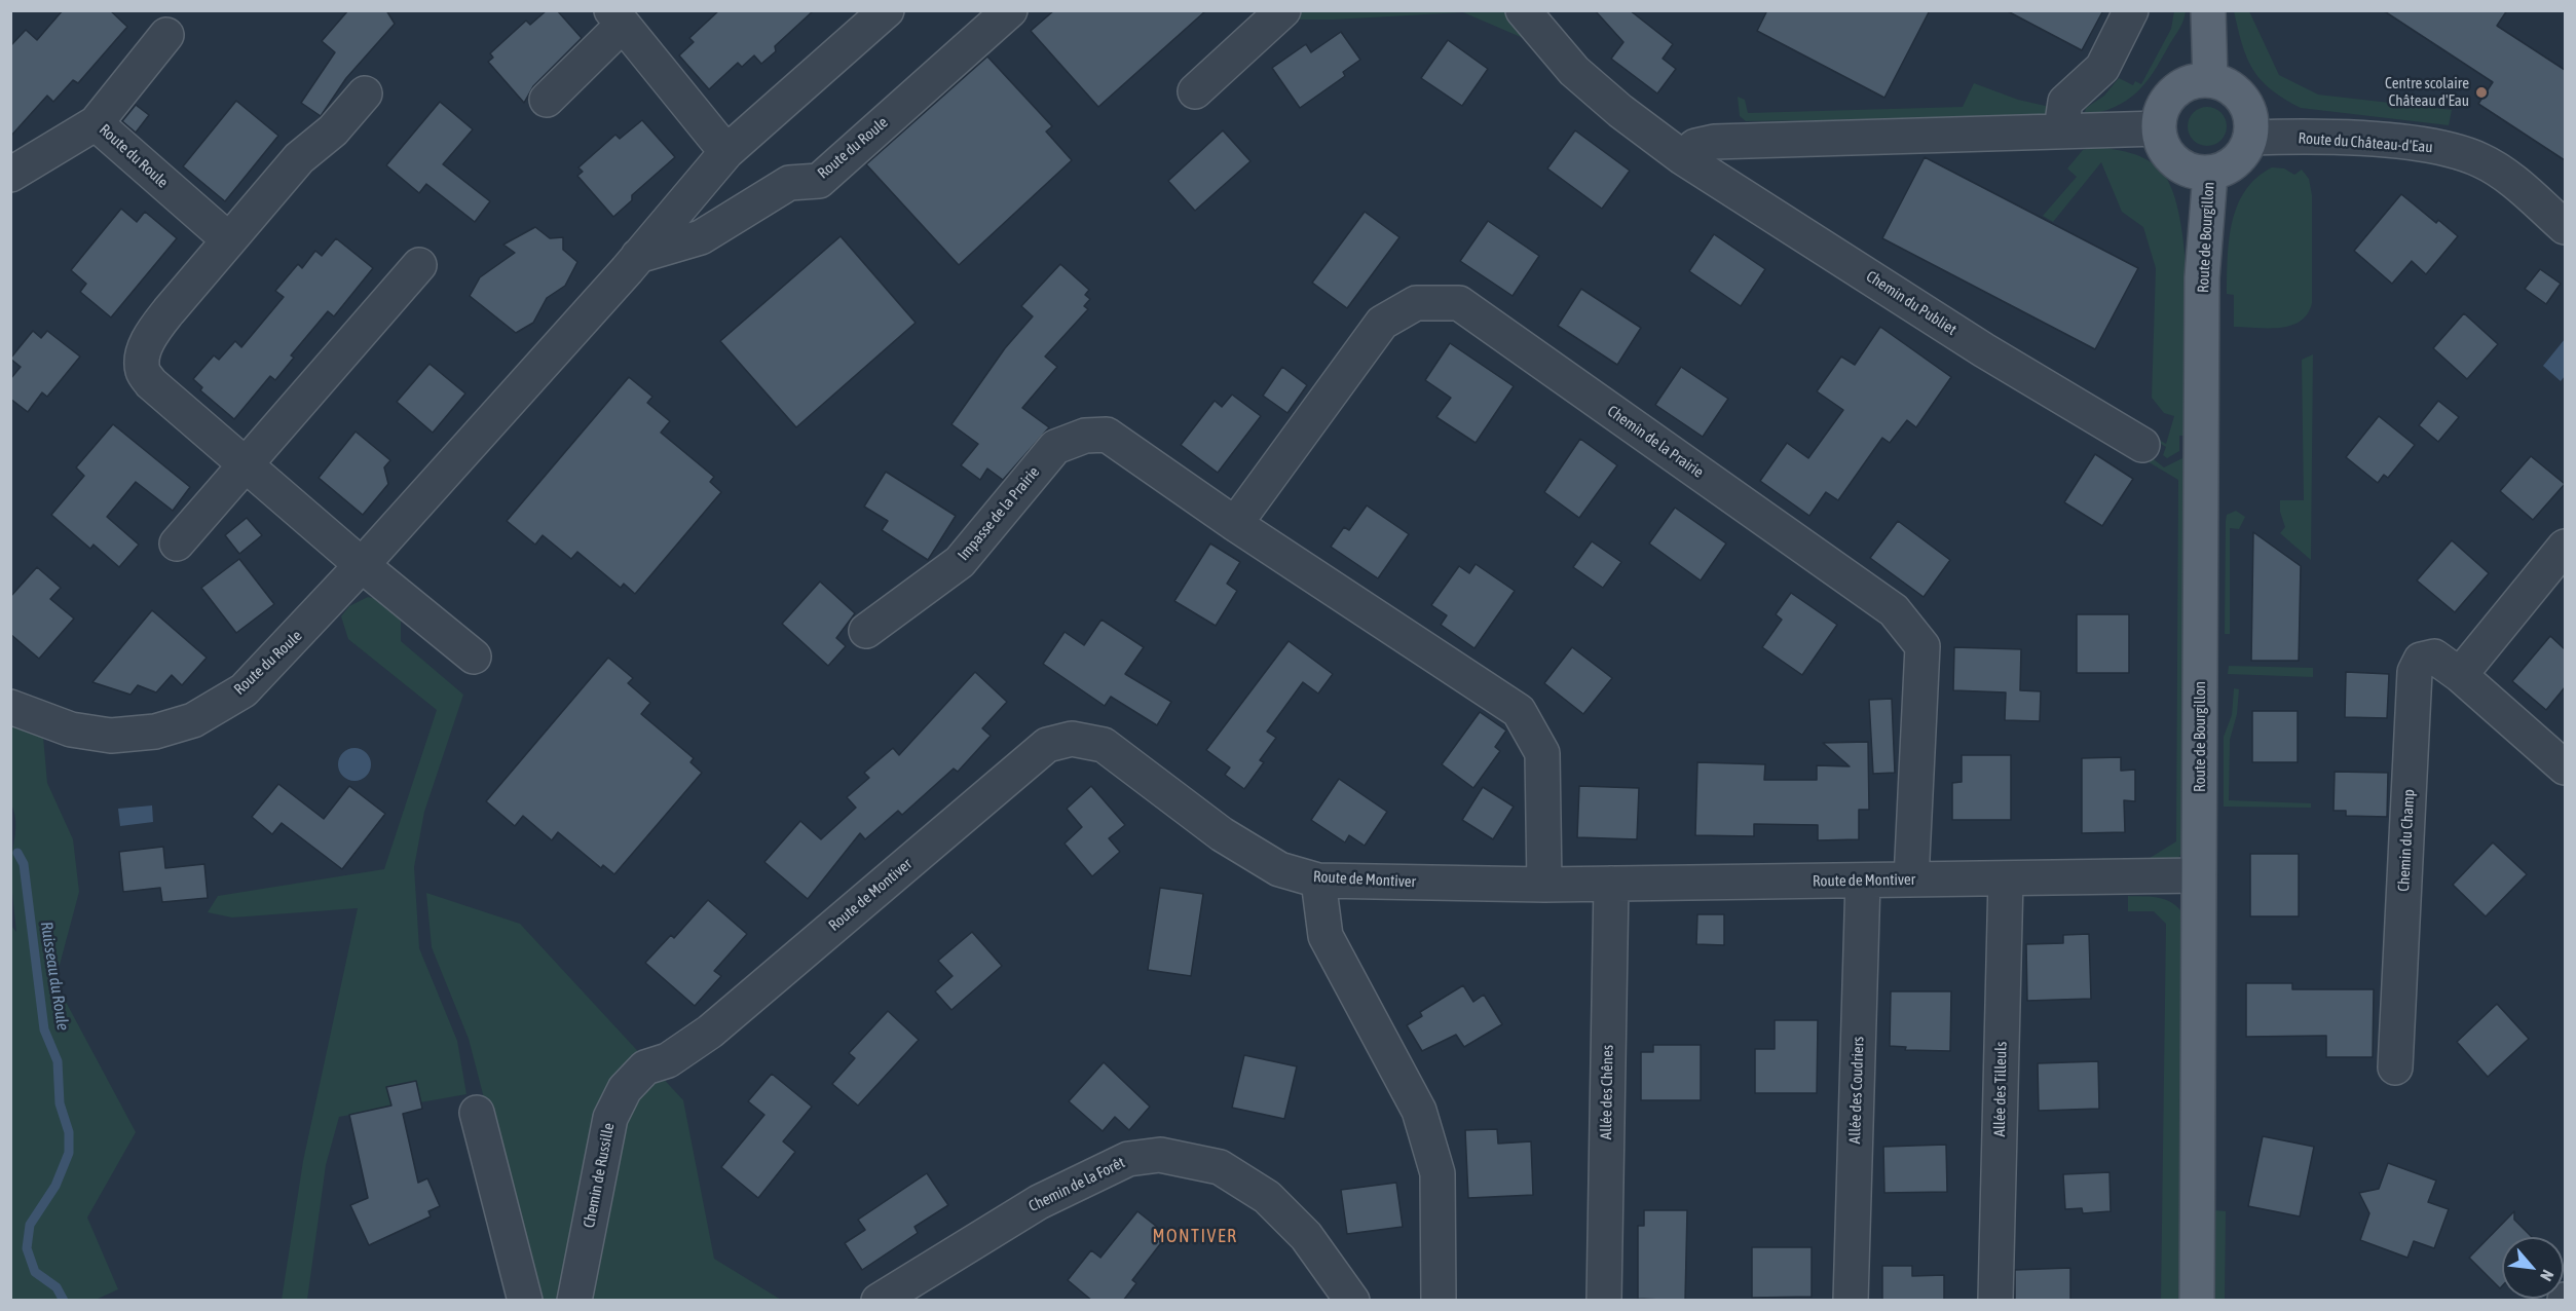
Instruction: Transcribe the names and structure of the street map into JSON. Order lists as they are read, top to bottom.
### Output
{
  "streets": {
    "main road": ["Route de Bourgillon"],
    "street": [
      "Route du Château-d'Eau",
      "Route du Roule",
      "Chemin du Publiet",
      "Chemin de la Prairie",
      "Impasse de la Prairie",
      "Chemin du Champ",
      "Route de Montiver",
      "Allée des Tilleuls",
      "Allée des Coudriers",
      "Allée des Chênes",
      "Chemin de Russille",
      "Chemin de la Forêt"
    ]
  },
  "crossings": [
    ["Route du Château-d'Eau", "Route de Bourgillon"],
    ["Route de Bourgillon", "Route de Montiver"],
    ["Chemin de la Prairie", "Impasse de la Prairie"],
    ["Chemin de la Prairie", "Route de Montiver"],
    ["Route de Montiver", "Allée des Tilleuls"],
    ["Route de Montiver", "Allée des Coudriers"],
    ["Route de Montiver", "Allée des Chênes"],
    ["Route de Montiver", "Chemin de Russille"]
  ],
  "districts": ["MONTIVER"],
  "water": ["Ruisseau du Roule"],
  "places": ["Centre scolaire Château d'Eau"],
  "north": "bottom right"
}
